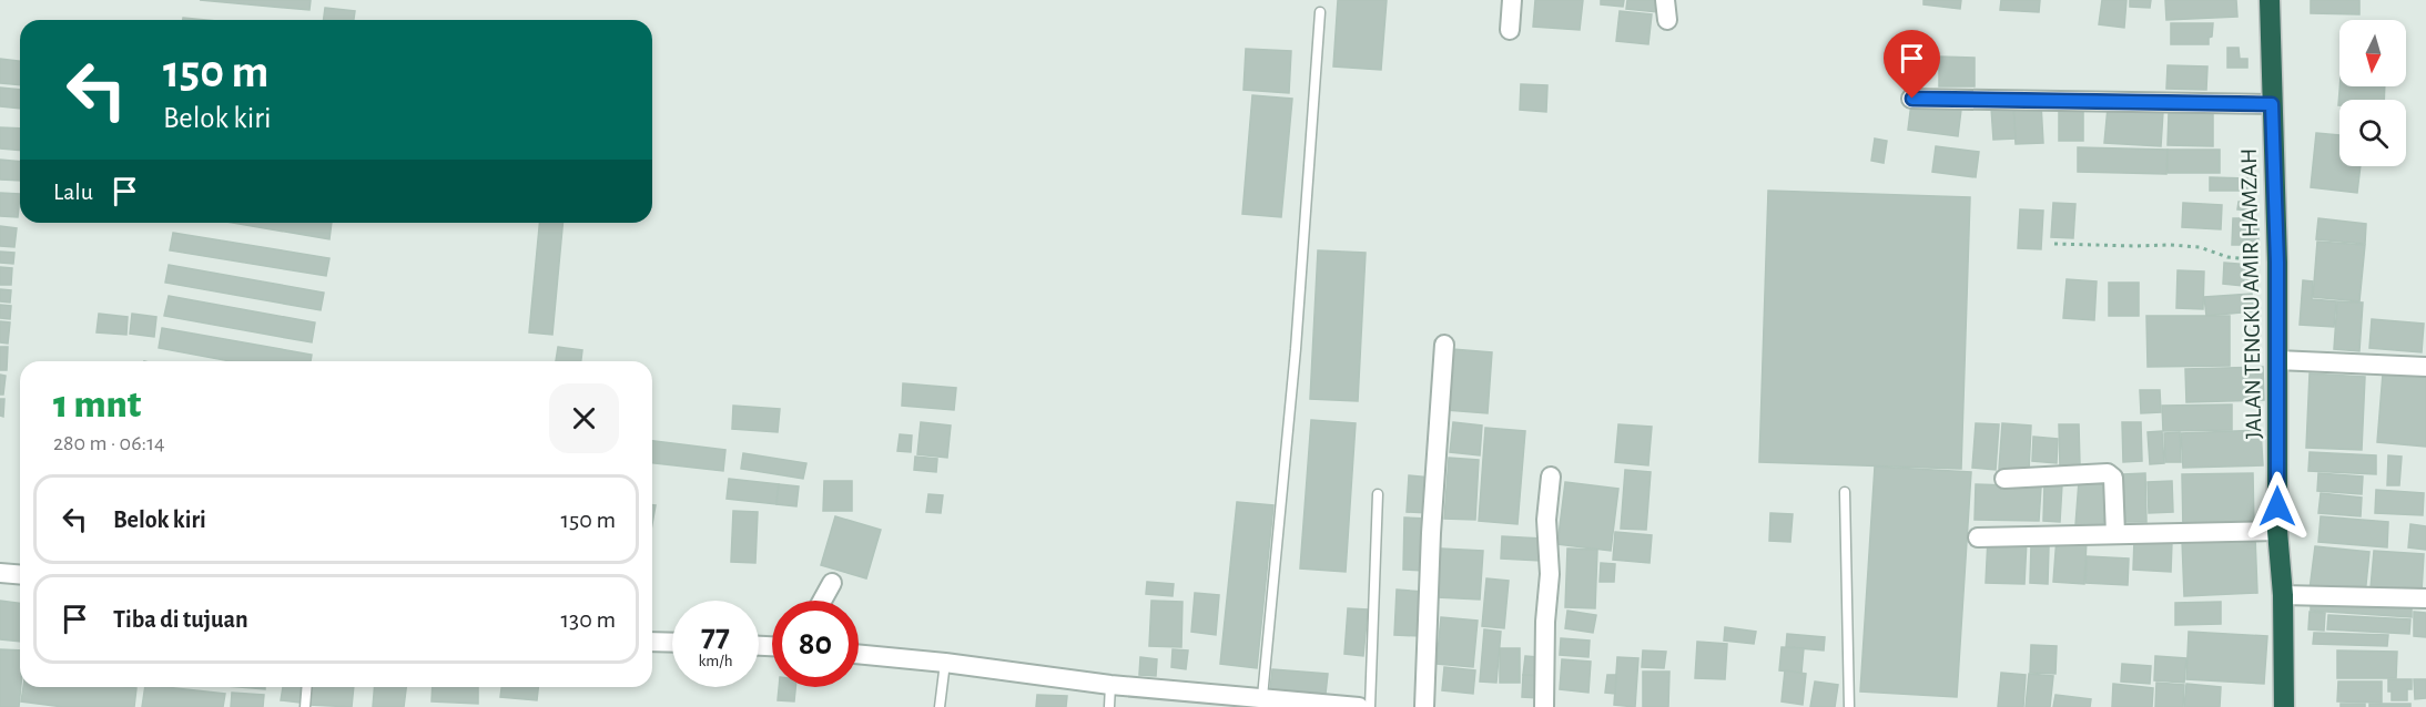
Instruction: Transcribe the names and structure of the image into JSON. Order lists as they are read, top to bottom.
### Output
{
  "streets": {
    "highway": ["JALAN TENGKU AMIR HAMZAH"]
  },
  "north": "bottom",
  "page": {
    "turn": ["150 m", "Belok kiri"],
    "then": "Lalu",
    "heading": ["1 mnt", "280 m · 06:14"],
    "list": [
      {
        "name": "Belok kiri",
        "value": "150 m"
      },
      {
        "name": "Tiba di tujuan",
        "value": "130 m"
      }
    ],
    "speed": "77 km/h",
    "limit": "80"
  }
}
